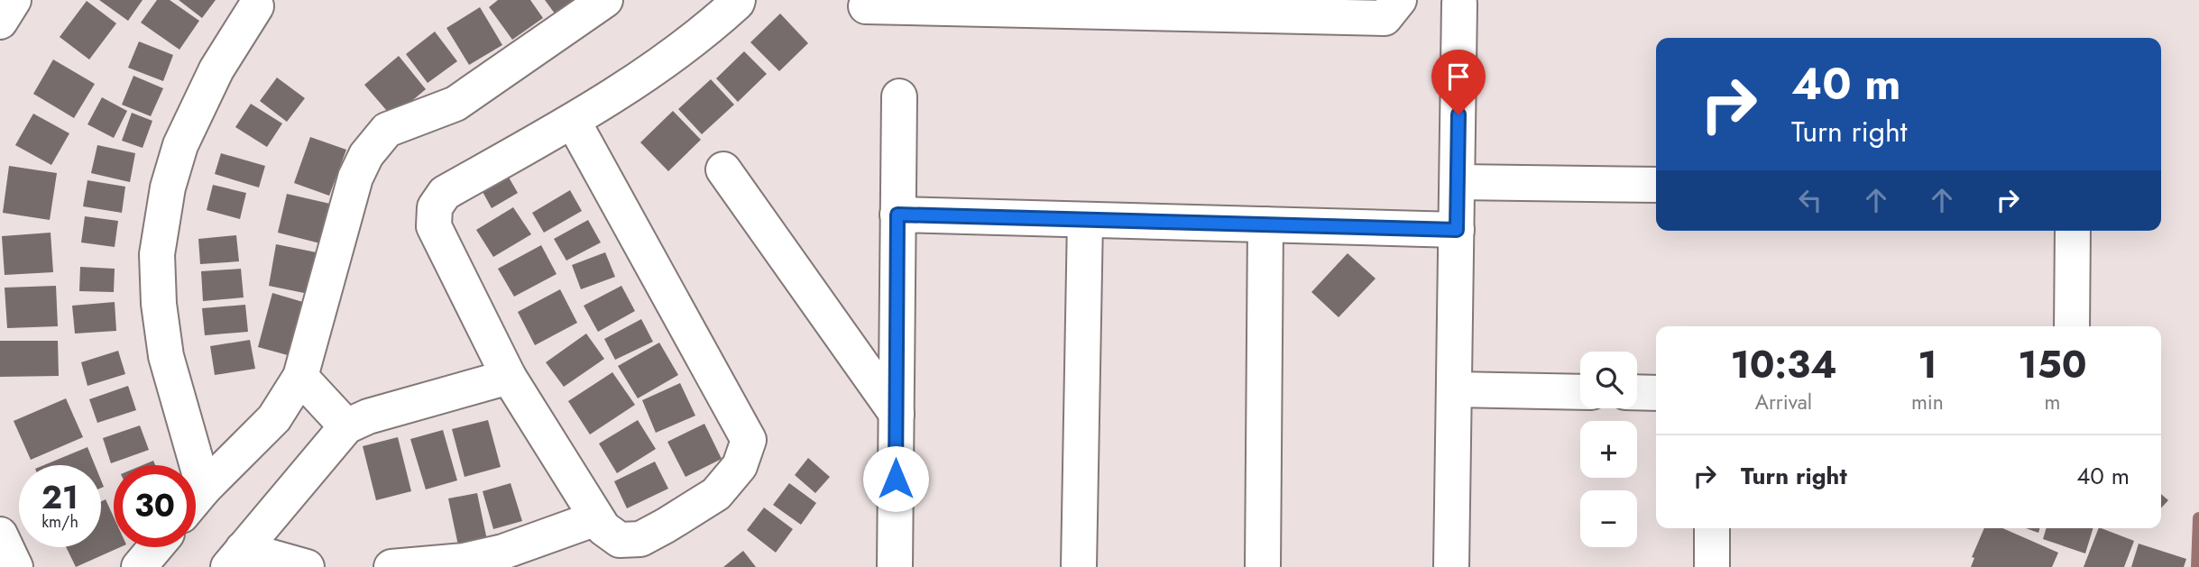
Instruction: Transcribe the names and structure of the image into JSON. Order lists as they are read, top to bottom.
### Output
{
  "page": {
    "turn": ["40 m", "Turn right"],
    "eta": [
      "10:34",
      "Arrival",
      "1",
      "min",
      "150",
      "m"
    ],
    "map_buttons": ["+", "−"],
    "list": [
      {
        "name": "Turn right",
        "value": "40 m"
      }
    ],
    "speed": "21 km/h",
    "limit": "30"
  }
}
